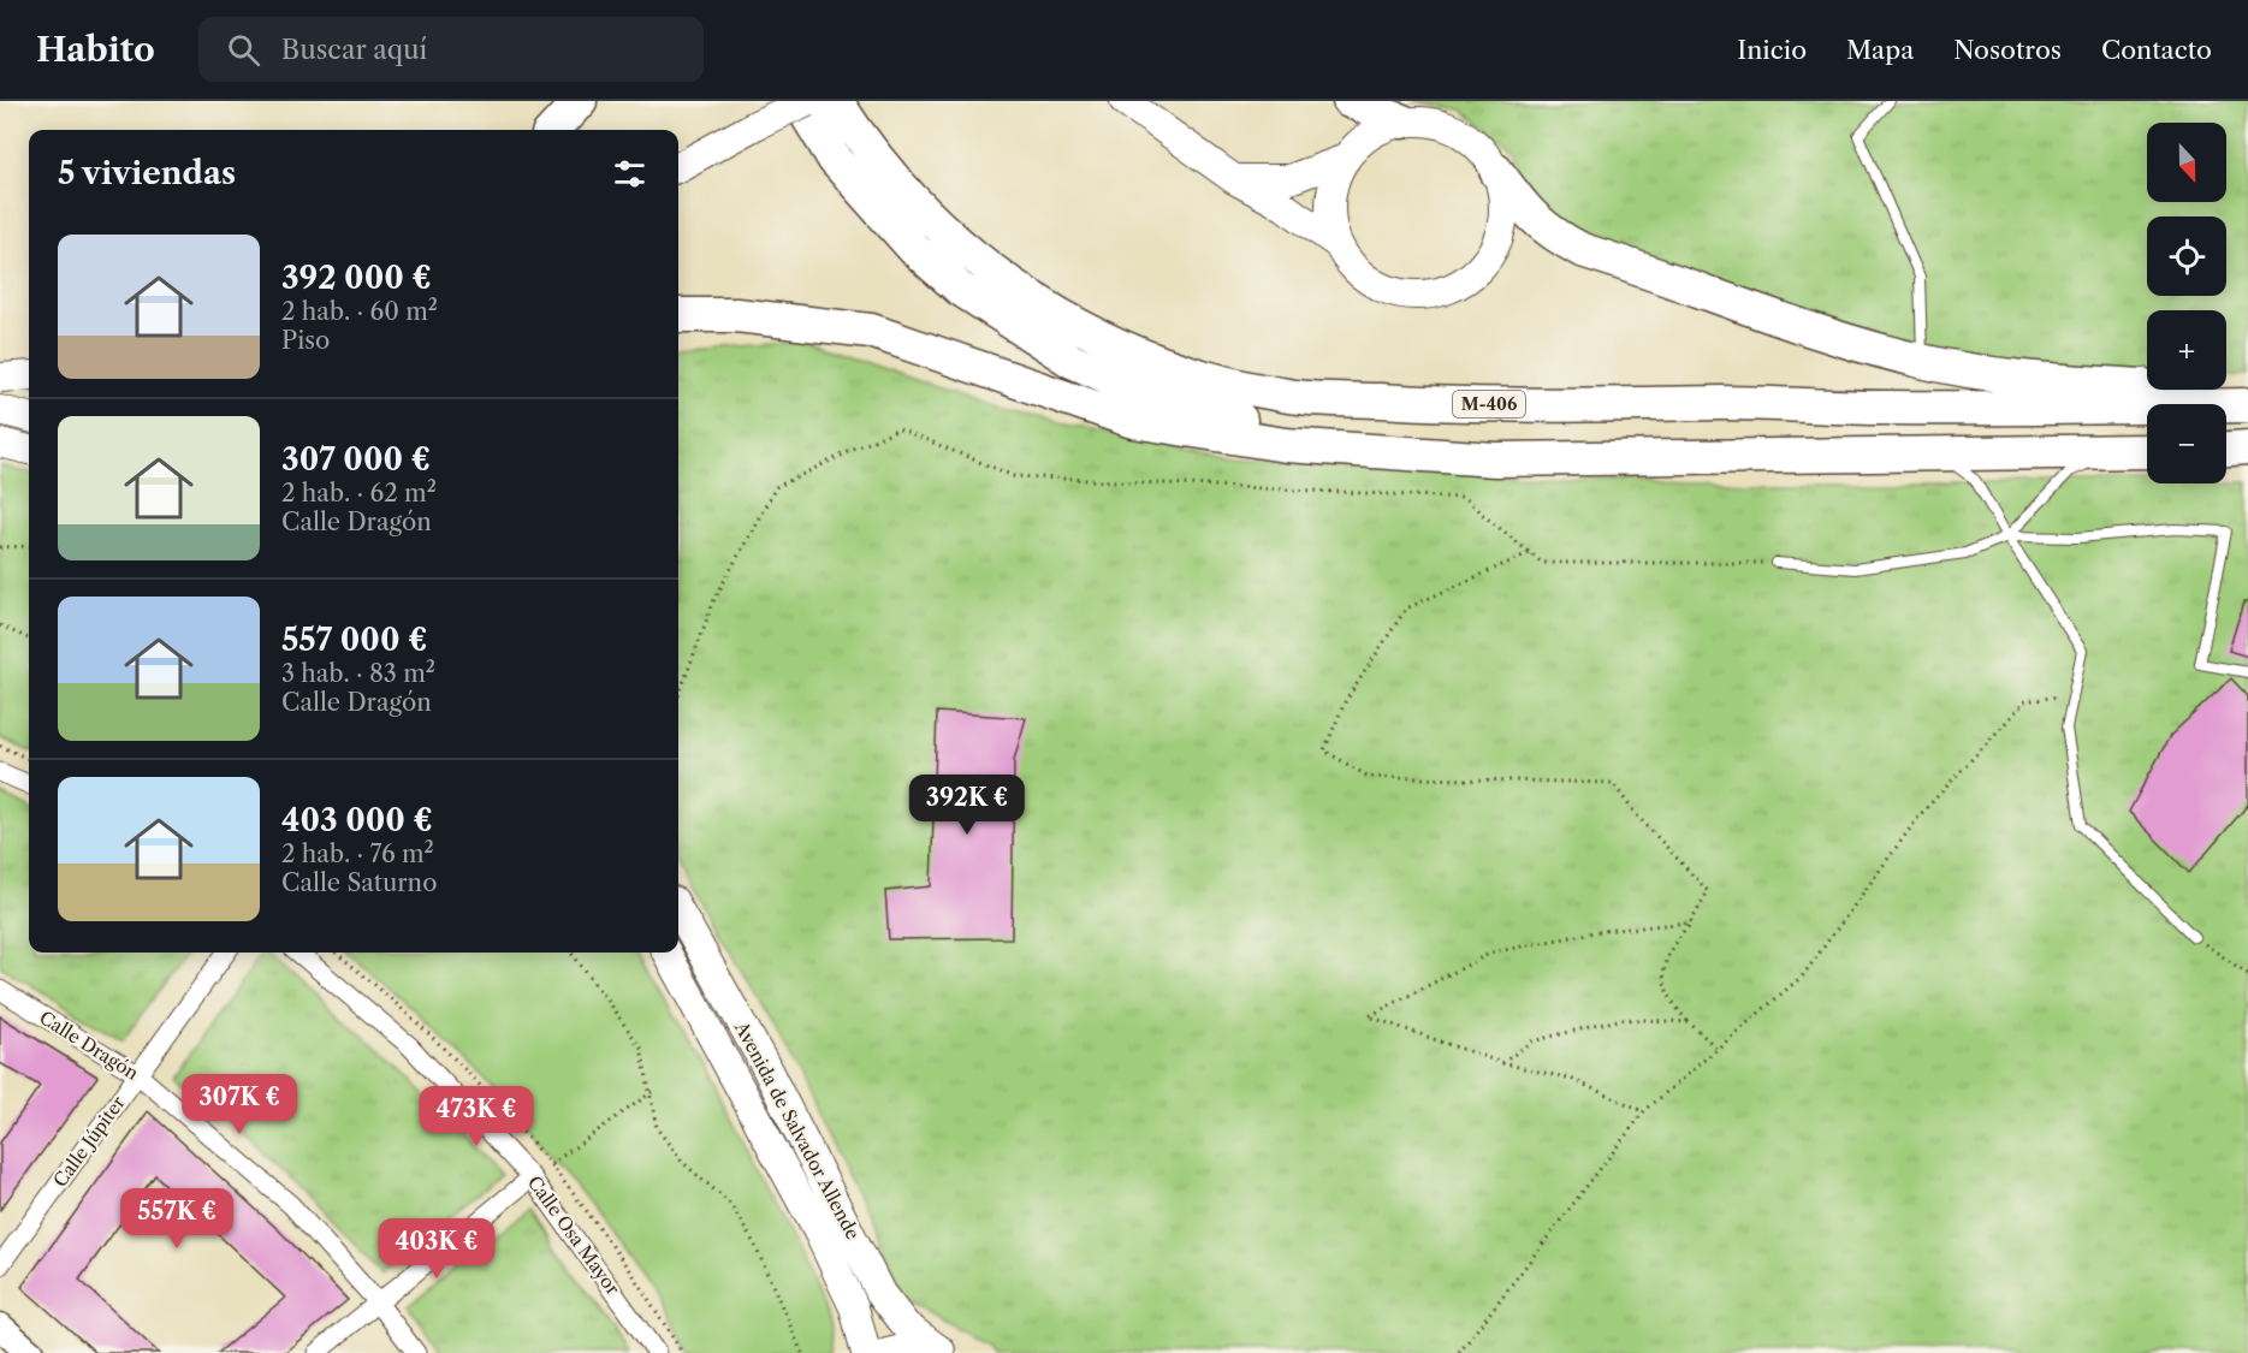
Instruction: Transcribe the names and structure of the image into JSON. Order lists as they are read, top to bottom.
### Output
{
  "streets": {
    "highway": ["M-406"],
    "main road": ["Avenida de Salvador Allende"],
    "street": ["Calle Dragón", "Calle Júpiter", "Calle Osa Mayor"]
  },
  "crossings": [
    ["Calle Dragón", "Calle Júpiter"]
  ],
  "north": "bottom",
  "page": {
    "header": "Habito",
    "search": "Buscar aquí",
    "nav": [
      "Inicio",
      "Mapa",
      "Nosotros",
      "Contacto"
    ],
    "map_buttons": ["+", "−"],
    "heading": "5 viviendas",
    "list": [
      {
        "name": "392 000 €",
        "note": "2 hab. · 60 m² · Piso"
      },
      {
        "name": "307 000 €",
        "note": "2 hab. · 62 m² · Calle Dragón"
      },
      {
        "name": "557 000 €",
        "note": "3 hab. · 83 m² · Calle Dragón"
      },
      {
        "name": "403 000 €",
        "note": "2 hab. · 76 m² · Calle Saturno"
      }
    ],
    "price": [
      "392K €",
      "307K €",
      "473K €",
      "557K €",
      "403K €"
    ]
  }
}
